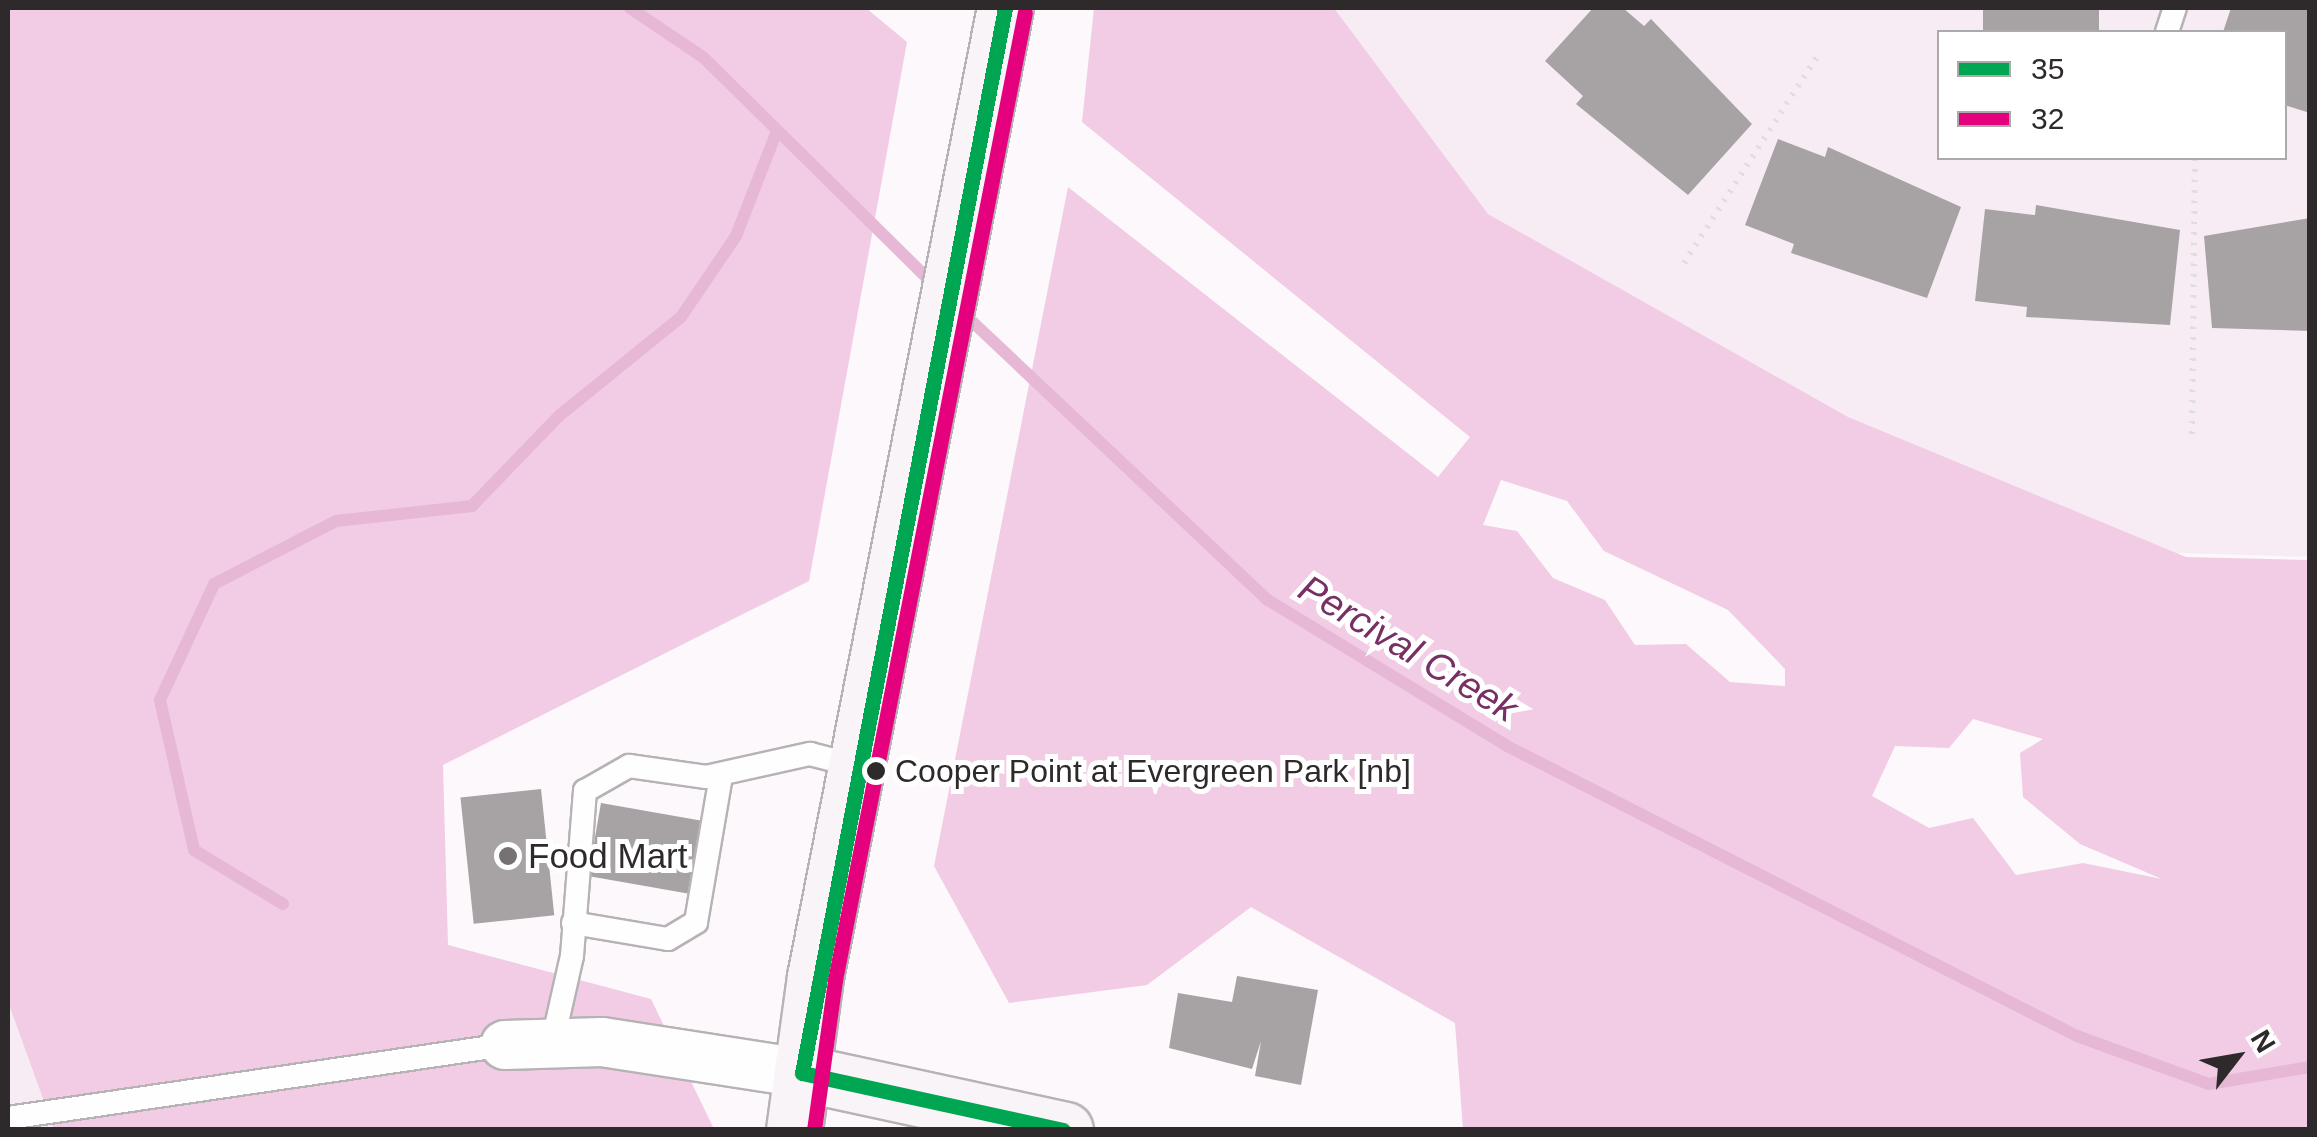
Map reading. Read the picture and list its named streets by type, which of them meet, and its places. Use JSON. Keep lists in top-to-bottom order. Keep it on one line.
{"water":["Percival Creek"],"places":["Cooper Point at Evergreen Park [nb]","Food Mart"],"lines":["transit line 35","transit line 32"],"legend":["35","32"],"north":"top right"}
